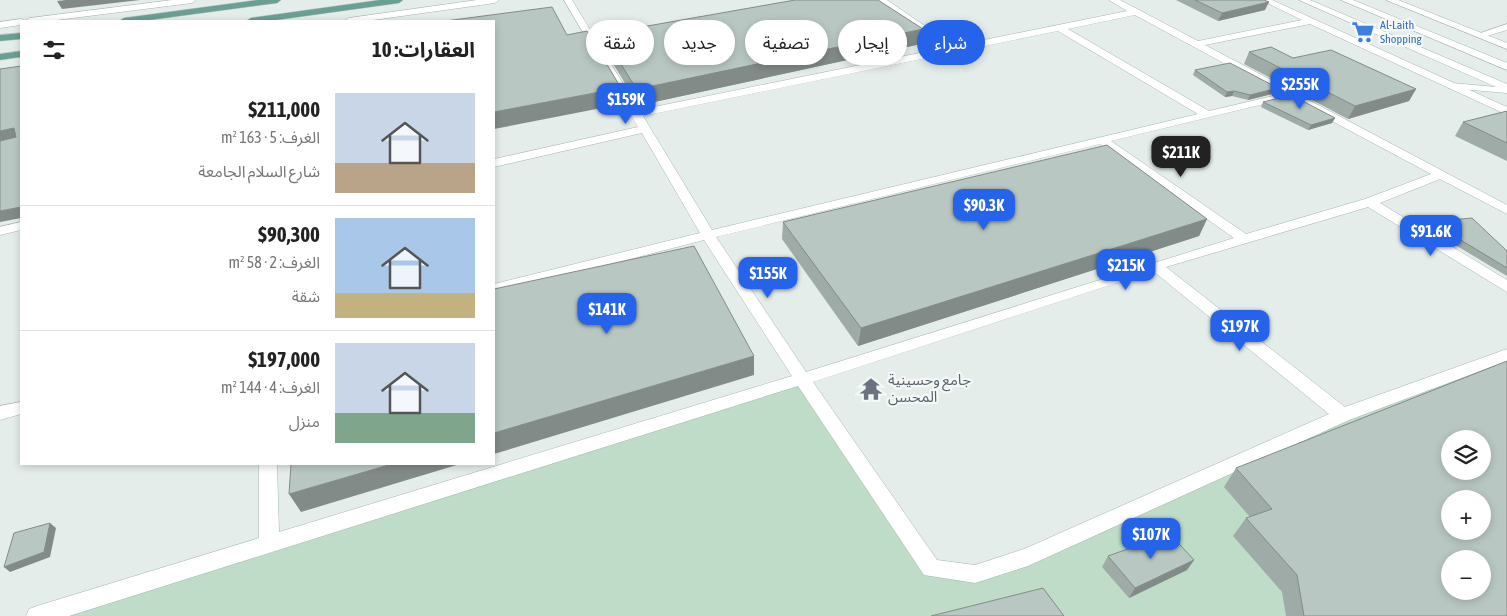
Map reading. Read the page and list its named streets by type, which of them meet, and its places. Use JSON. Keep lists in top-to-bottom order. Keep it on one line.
{"places":{"supermarket":["Al-Laith Shopping"],"temple":["جامع وحسينية المحسن"]},"page":{"chip":["شراء","إيجار","تصفية","جديد","شقة"],"heading":"العقارات: 10","price":["$255K","$159K","$211K","$90.3K","$91.6K","$215K","$155K","$141K","$197K","$107K"],"list":[{"name":"$211,000","note":"الغرف: 5 · 163 m² · شارع السلام الجامعة"},{"name":"$90,300","note":"الغرف: 2 · 58 m² · شقة"},{"name":"$197,000","note":"الغرف: 4 · 144 m² · منزل"}],"map_buttons":["+","−"]}}
